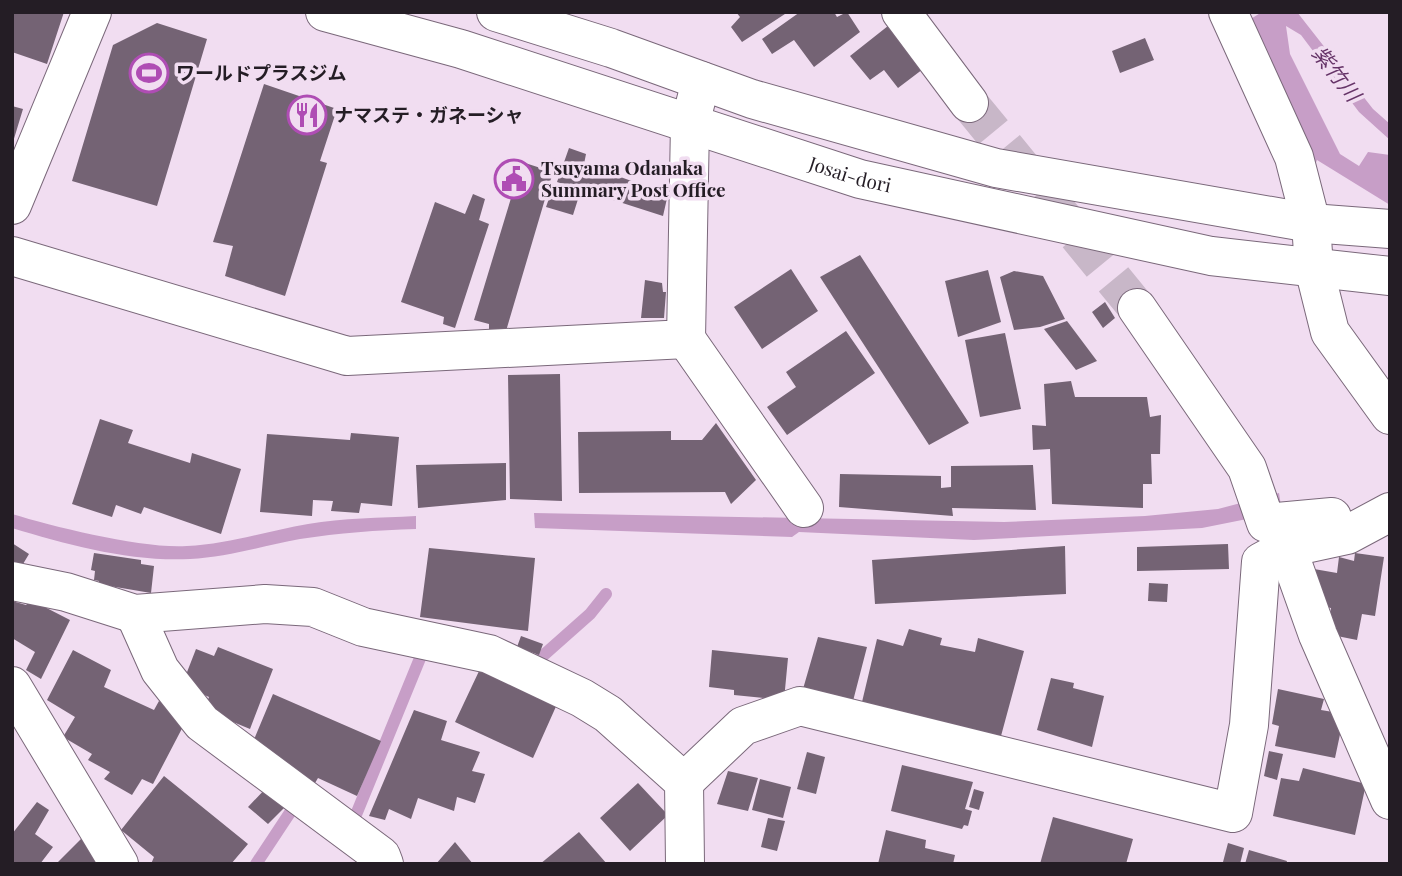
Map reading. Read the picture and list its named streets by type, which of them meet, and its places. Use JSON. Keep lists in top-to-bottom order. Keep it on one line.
{"streets":{"street":["Josai-dori"]},"water":["紫竹川"],"places":{"sports":["ワールドプラスジム"],"restaurant":["ナマステ・ガネーシャ"],"public building":["Tsuyama Odanaka Summary Post Office"]}}
